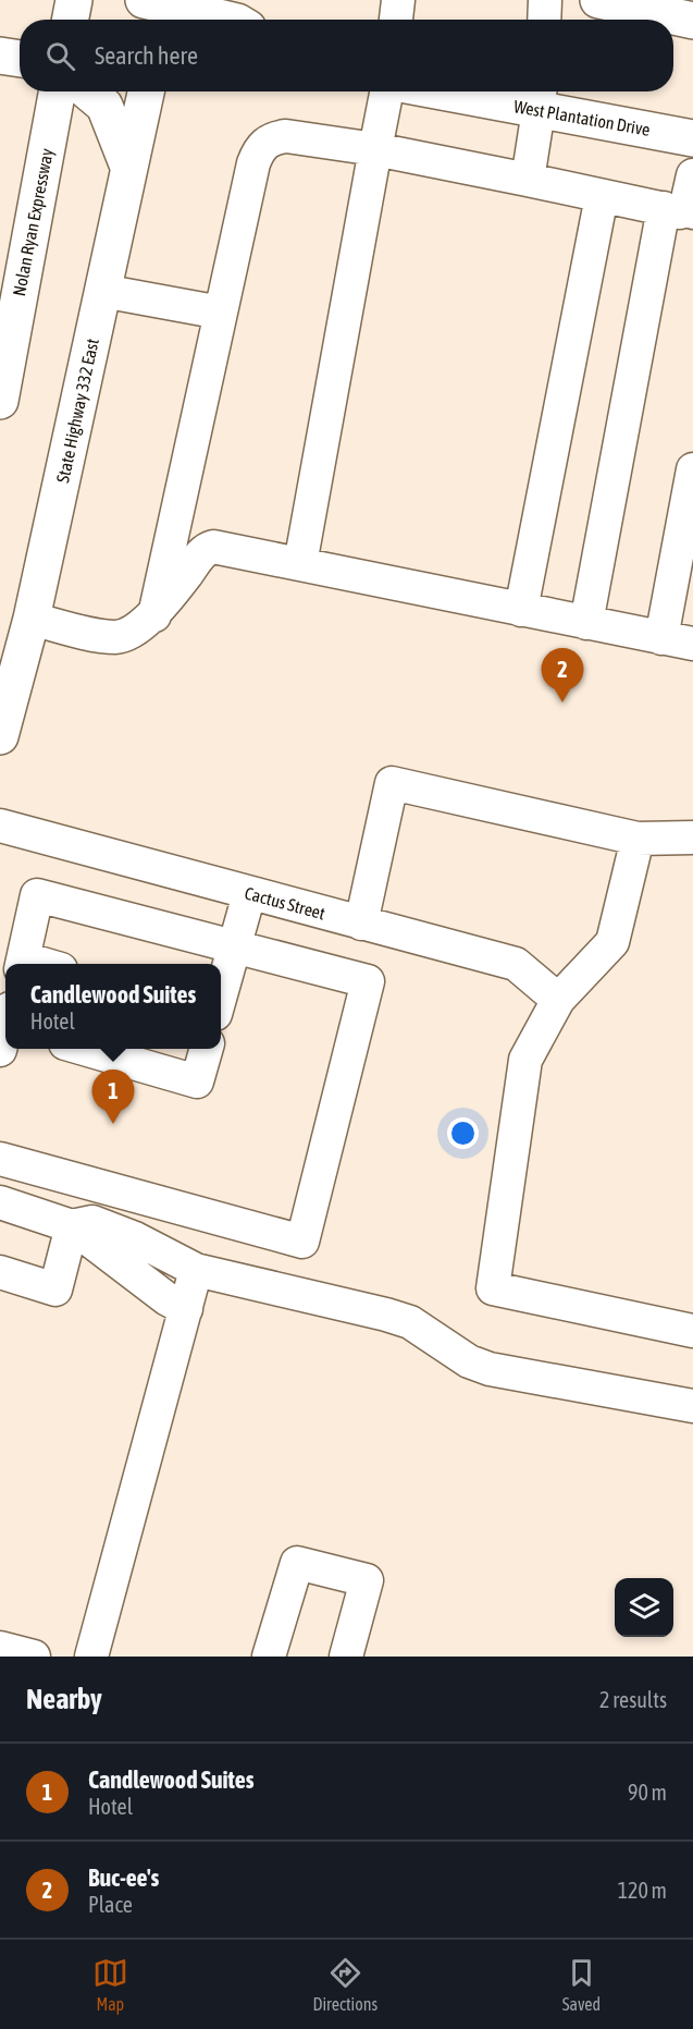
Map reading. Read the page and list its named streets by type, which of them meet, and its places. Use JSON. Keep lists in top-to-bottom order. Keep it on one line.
{"streets":{"main road":["West Plantation Drive","Nolan Ryan Expressway","State Highway 332 East"],"street":["Cactus Street"]},"page":{"search":"Search here","pins":["2","1"],"popup":["Candlewood Suites","Hotel"],"heading":["Nearby","2 results"],"list":[{"mark":"1","name":"Candlewood Suites","note":"Hotel","value":"90 m"},{"mark":"2","name":"Buc-ee's","note":"Place","value":"120 m"}],"nav":["Map","Directions","Saved"]}}
